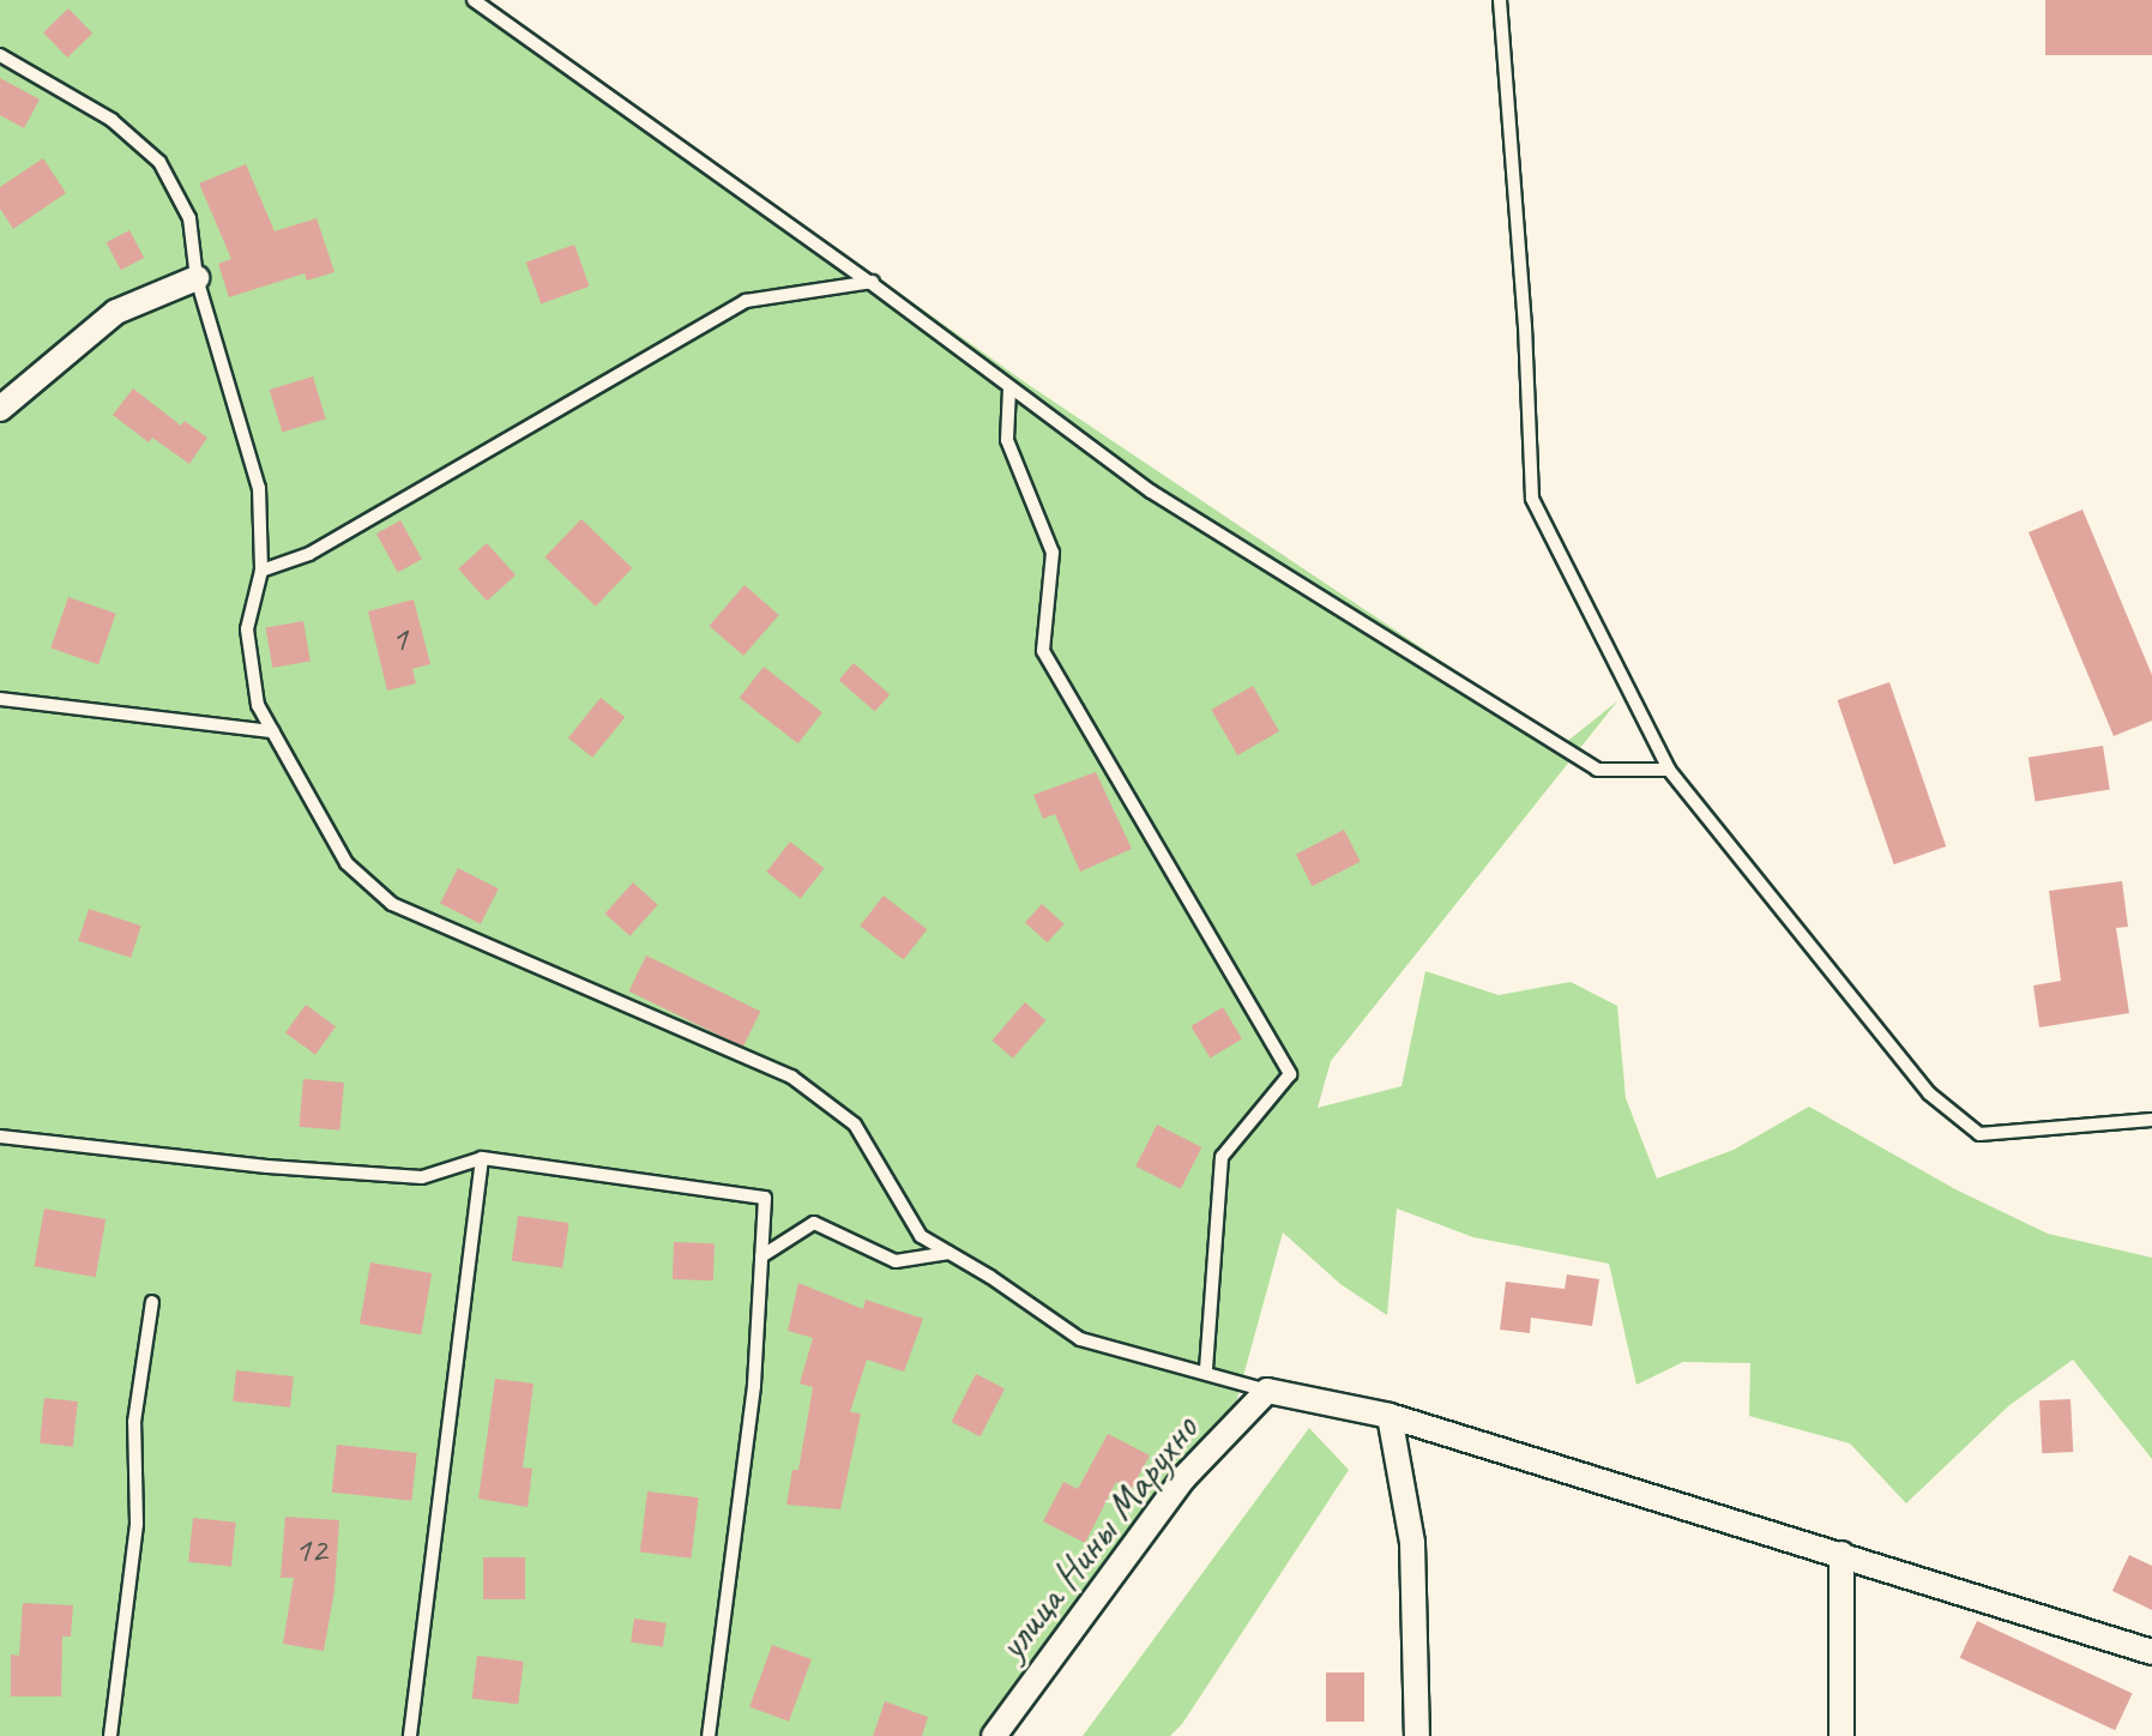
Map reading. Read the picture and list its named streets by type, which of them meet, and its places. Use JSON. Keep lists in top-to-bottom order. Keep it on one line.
{"streets":{"street":["улица Нины Марухно"]},"house_numbers":["1","12"]}
